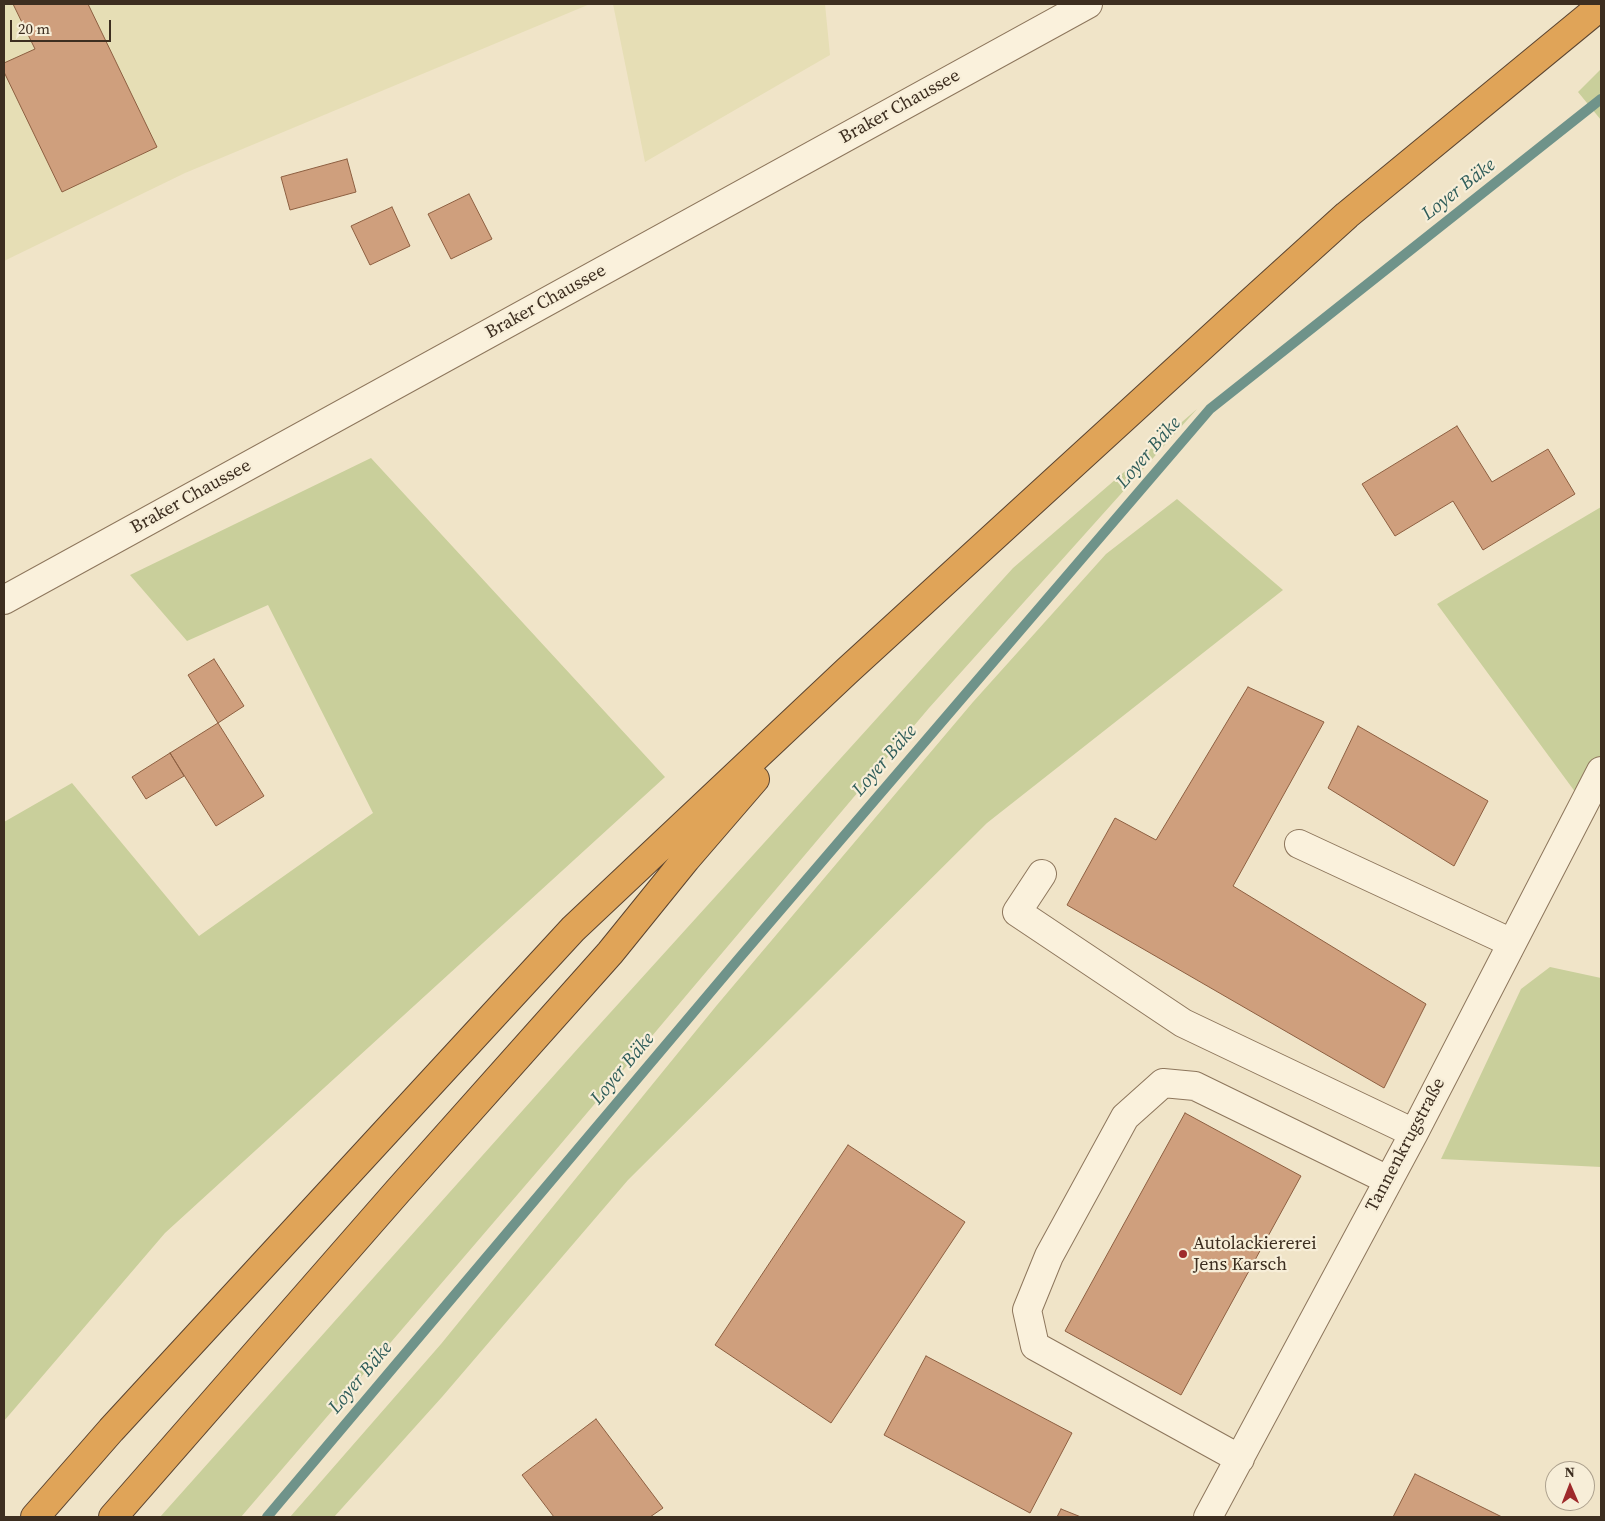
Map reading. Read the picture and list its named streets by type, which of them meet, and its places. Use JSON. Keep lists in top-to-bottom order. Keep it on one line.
{"streets":{"street":["Braker Chaussee","Tannenkrugstraße"]},"water":["Loyer Bäke"],"places":["Autolackiererei Jens Karsch"],"scale_bar":"20 m","north":"top"}
